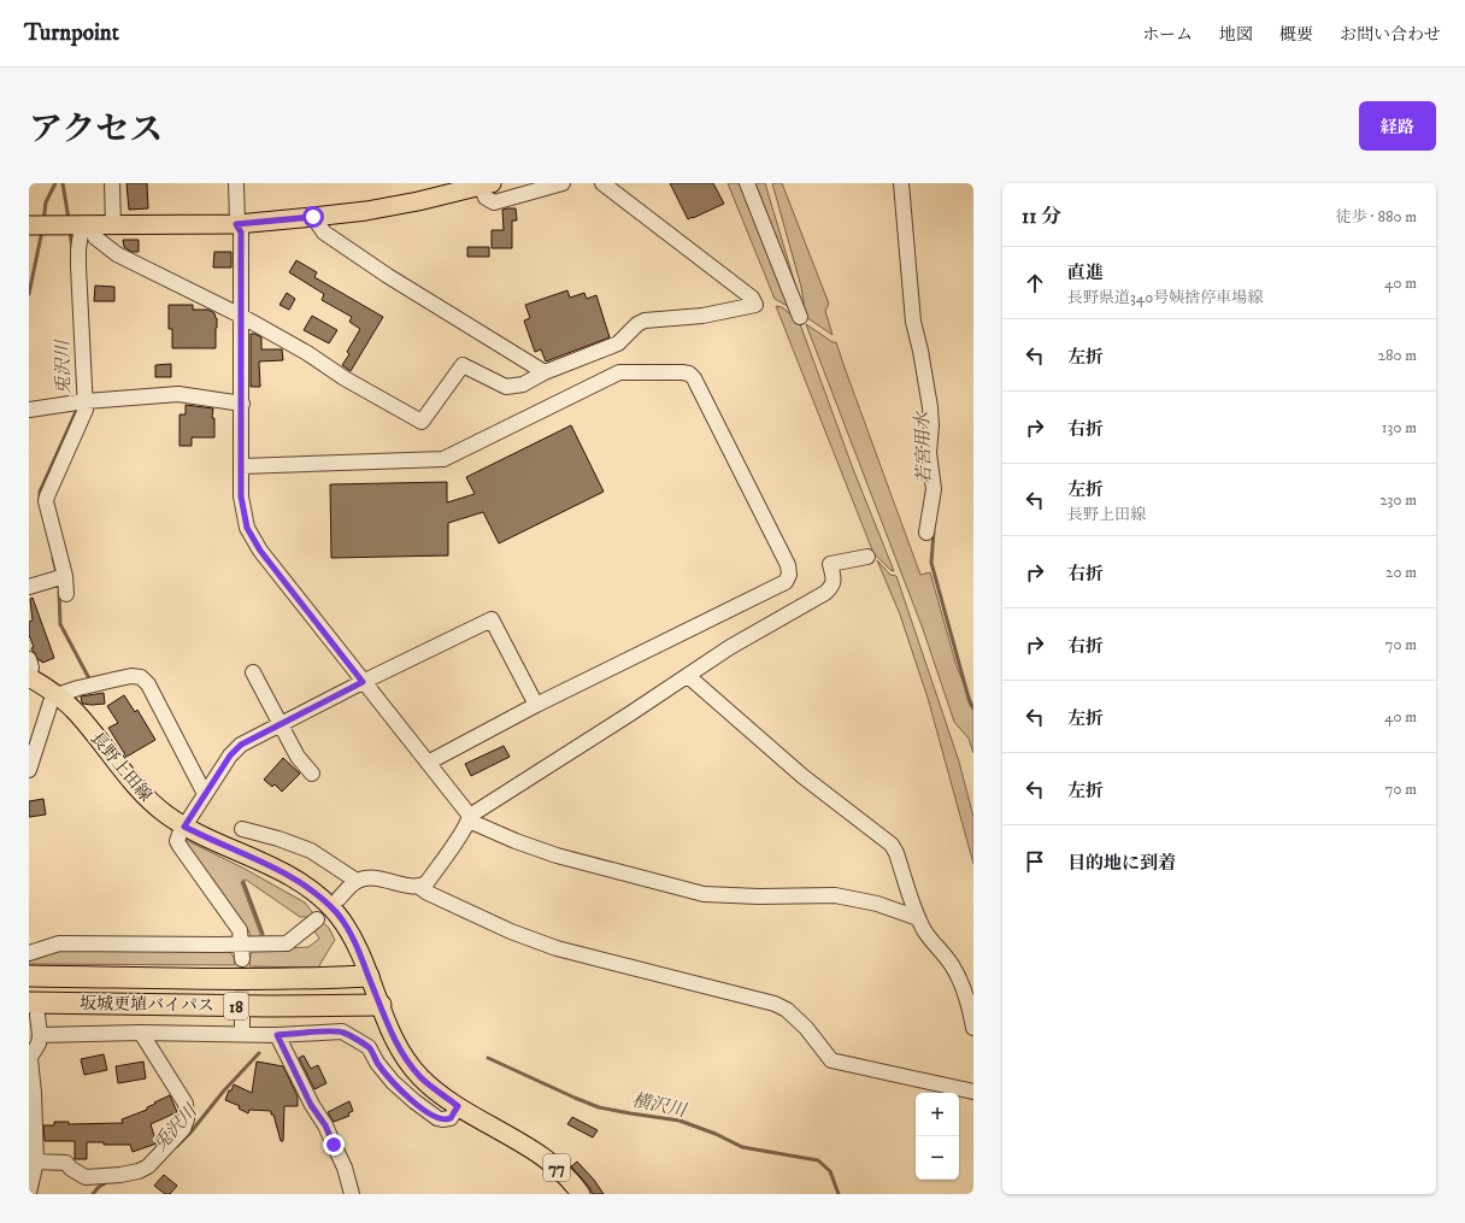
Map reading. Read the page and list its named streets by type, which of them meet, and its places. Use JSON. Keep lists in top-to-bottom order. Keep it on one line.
{"streets":{"highway":["坂城更埴バイパス","18"],"main road":["長野上田線","77"]},"crossings":[["長野上田線","坂城更埴バイパス"]],"water":["兎沢川","若宮用水","横沢川"],"page":{"header":"Turnpoint","nav":["ホーム","地図","概要","お問い合わせ"],"title":"アクセス","buttons":"経路","heading":["11 分","徒歩 · 880 m"],"list":[["直進","長野県道340号姨捨停車場線","40 m"],["左折","280 m"],["右折","130 m"],["左折","長野上田線","230 m"],["右折","20 m"],["右折","70 m"],["左折","40 m"],["左折","70 m"],"目的地に到着"],"map_buttons":["+","−"]}}
